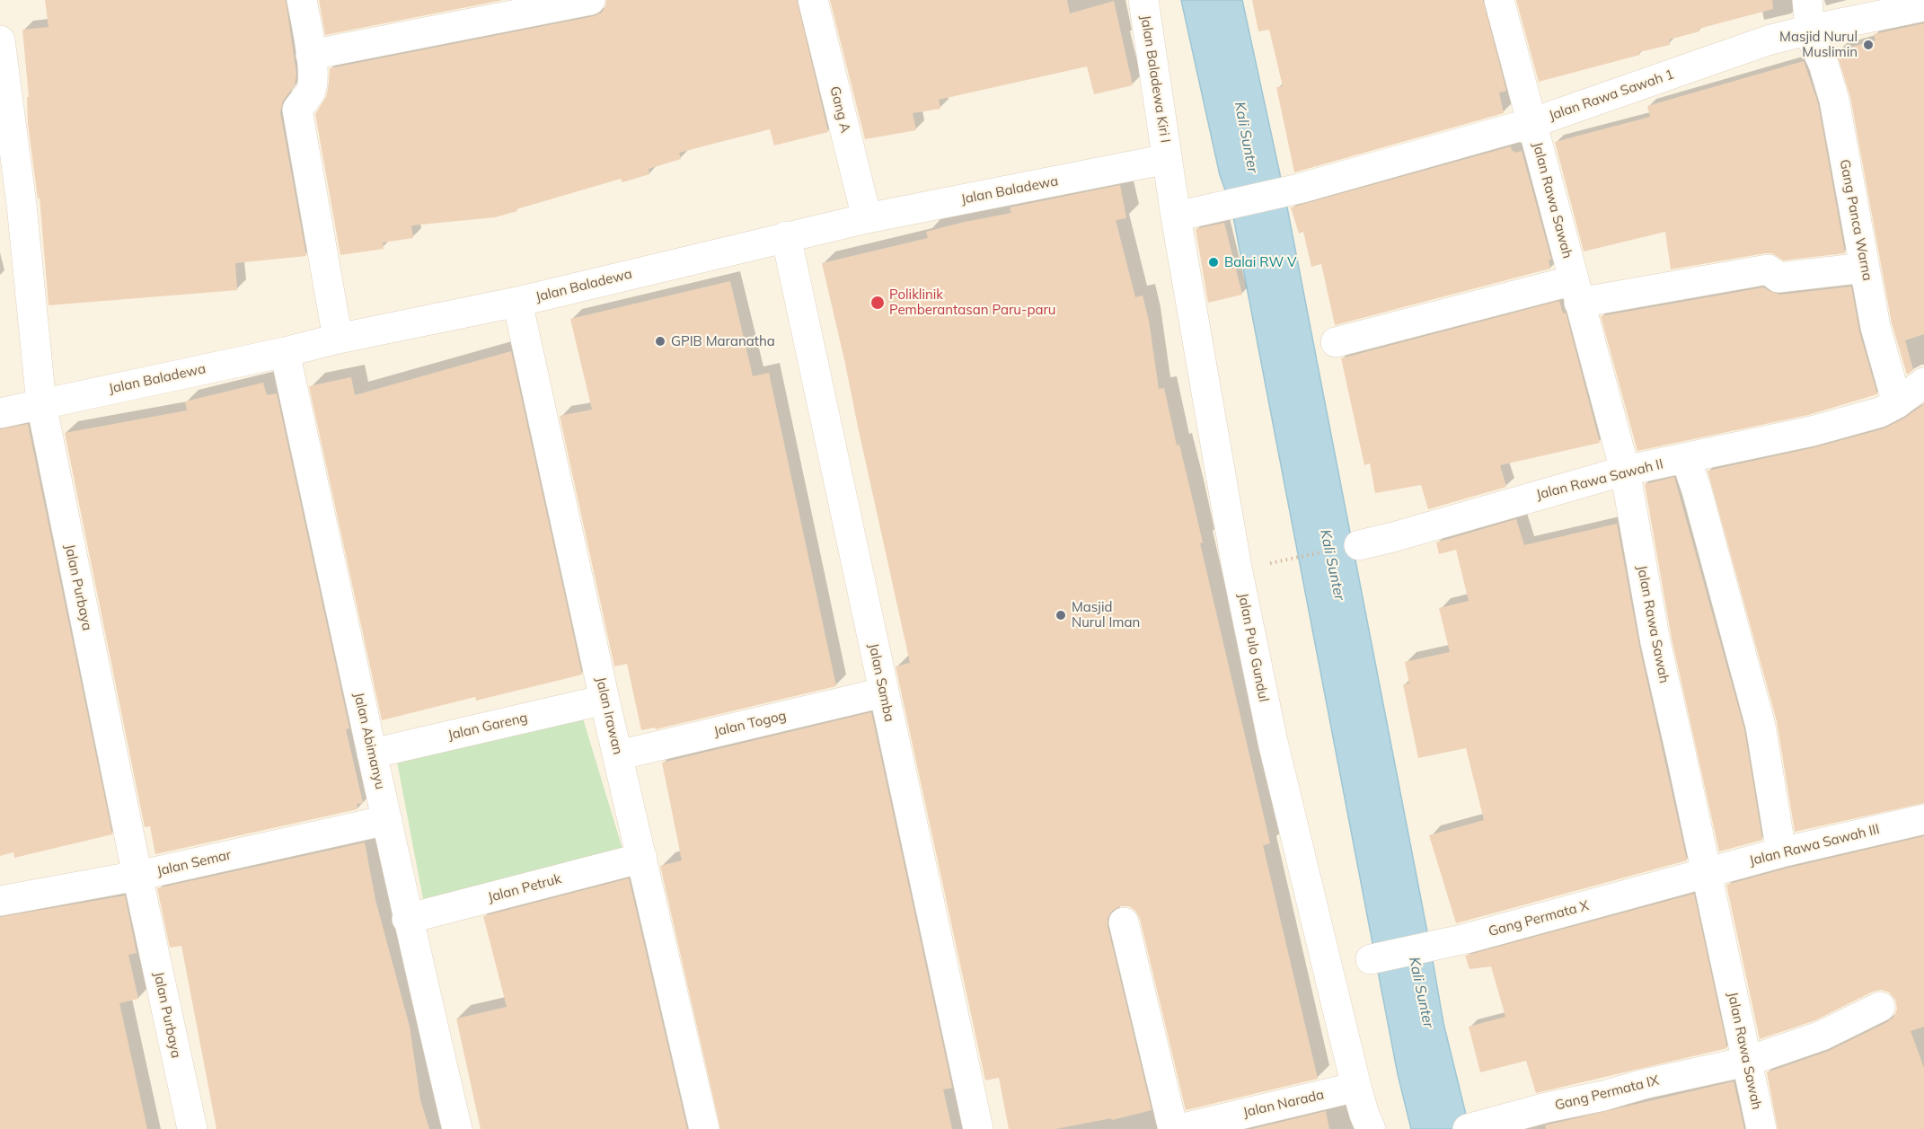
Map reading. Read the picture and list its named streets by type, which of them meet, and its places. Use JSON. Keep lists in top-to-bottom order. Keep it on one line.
{"streets":{"street":["Jalan Baladewa Kiri I","Jalan Rawa Sawah 1","Gang A","Jalan Baladewa","Jalan Rawa Sawah","Gang Panca Warna","Jalan Rawa Sawah II","Jalan Purbaya","Jalan Pulo Gundul","Jalan Samba","Jalan Irawan","Jalan Togog","Jalan Gareng","Jalan Abimanyu","Jalan Rawa Sawah III","Jalan Semar","Jalan Petruk","Gang Permata X","Gang Permata IX","Jalan Narada"]},"crossings":[["Jalan Baladewa Kiri I","Jalan Baladewa"],["Jalan Baladewa Kiri I","Jalan Pulo Gundul"],["Jalan Rawa Sawah 1","Jalan Rawa Sawah"],["Jalan Rawa Sawah 1","Gang Panca Warna"],["Jalan Rawa Sawah 1","Jalan Pulo Gundul"],["Gang A","Jalan Baladewa"],["Jalan Baladewa","Jalan Purbaya"],["Jalan Baladewa","Jalan Pulo Gundul"],["Jalan Baladewa","Jalan Samba"],["Jalan Baladewa","Jalan Irawan"],["Jalan Baladewa","Jalan Abimanyu"],["Jalan Rawa Sawah","Jalan Rawa Sawah II"],["Jalan Rawa Sawah","Jalan Rawa Sawah III"],["Jalan Rawa Sawah","Gang Permata X"],["Jalan Rawa Sawah","Gang Permata IX"],["Gang Panca Warna","Jalan Rawa Sawah II"],["Jalan Purbaya","Jalan Semar"],["Jalan Pulo Gundul","Jalan Narada"],["Jalan Samba","Jalan Togog"],["Jalan Irawan","Jalan Togog"],["Jalan Irawan","Jalan Gareng"],["Jalan Irawan","Jalan Petruk"],["Jalan Gareng","Jalan Abimanyu"],["Jalan Abimanyu","Jalan Semar"],["Jalan Abimanyu","Jalan Petruk"],["Jalan Rawa Sawah III","Gang Permata X"]],"water":["Kali Sunter"],"places":["Masjid Nurul Muslimin","Balai RW V","Poliklinik Pemberantasan Paru-paru","GPIB Maranatha","Masjid Nurul Iman"]}
